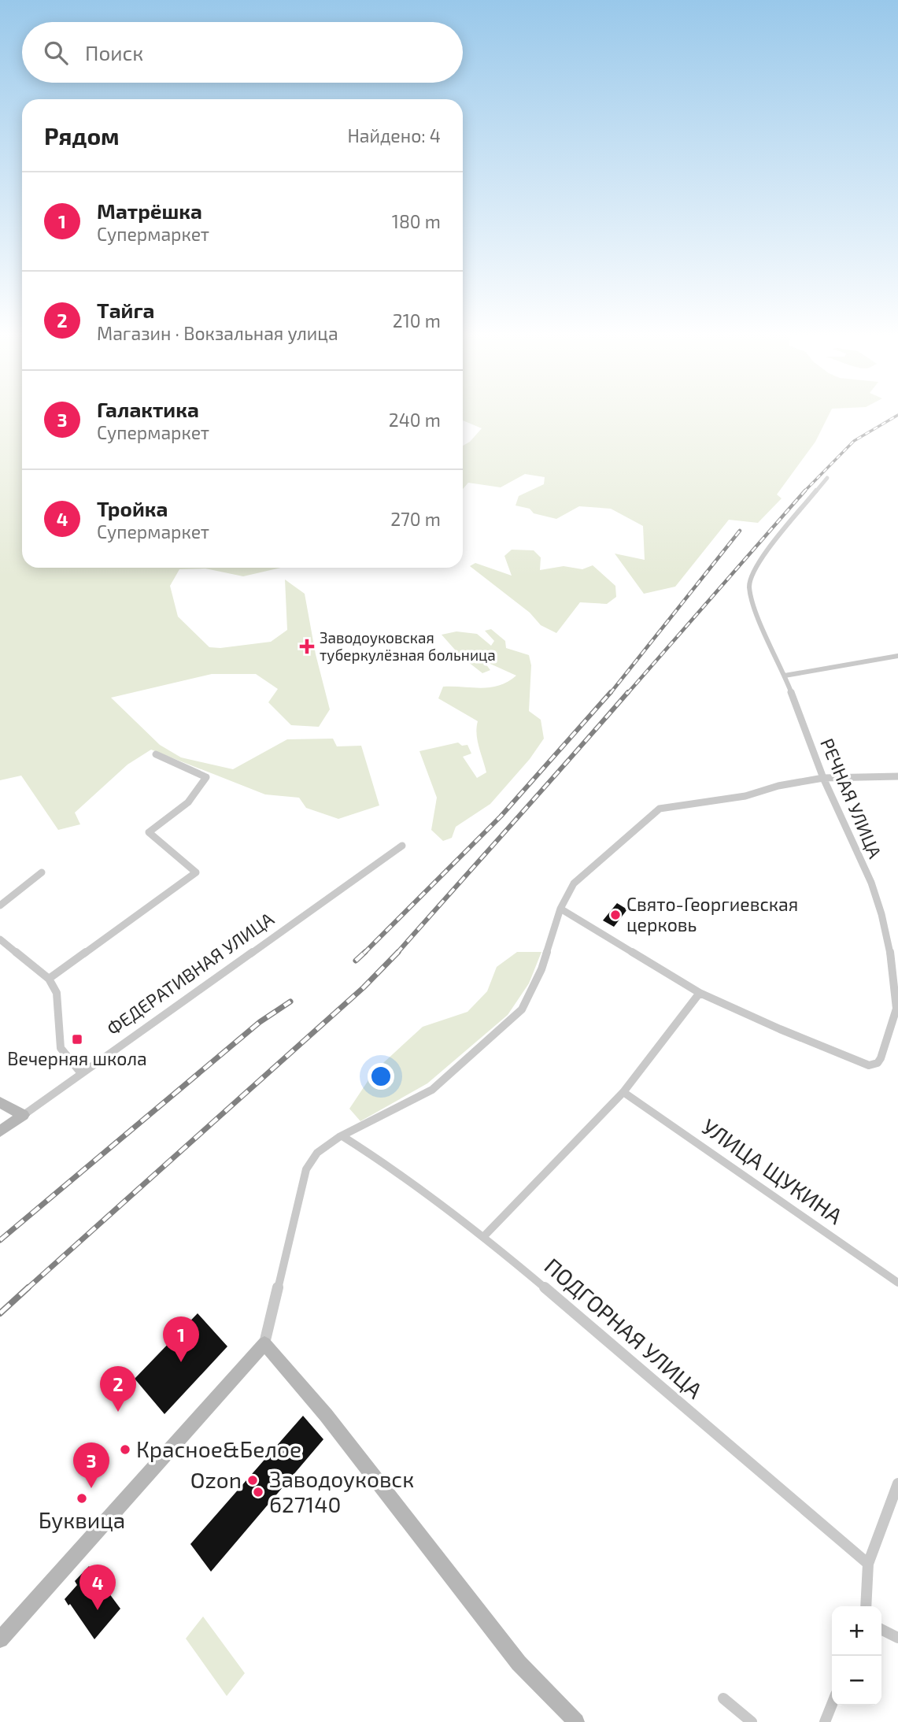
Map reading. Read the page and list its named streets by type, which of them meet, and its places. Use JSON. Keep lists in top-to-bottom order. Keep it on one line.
{"streets":{"street":["РЕЧНАЯ УЛИЦА","ФЕДЕРАТИВНАЯ УЛИЦА","УЛИЦА ЩУКИНА","ПОДГОРНАЯ УЛИЦА"]},"places":{"health":["Заводоуковская туберкулёзная больница"],"other":["Свято-Георгиевская церковь","Красное&Белое","Ozon","Заводоуковск 627140","Буквица"],"transit":["Вечерняя школа"]},"page":{"search":"Поиск","heading":["Рядом","Найдено: 4"],"list":[{"mark":"1","name":"Матрёшка","note":"Супермаркет","value":"180 m"},{"mark":"2","name":"Тайга","note":"Магазин · Вокзальная улица","value":"210 m"},{"mark":"3","name":"Галактика","note":"Супермаркет","value":"240 m"},{"mark":"4","name":"Тройка","note":"Супермаркет","value":"270 m"}],"pins":["1","2","3","4"],"map_buttons":["+","−"]}}
